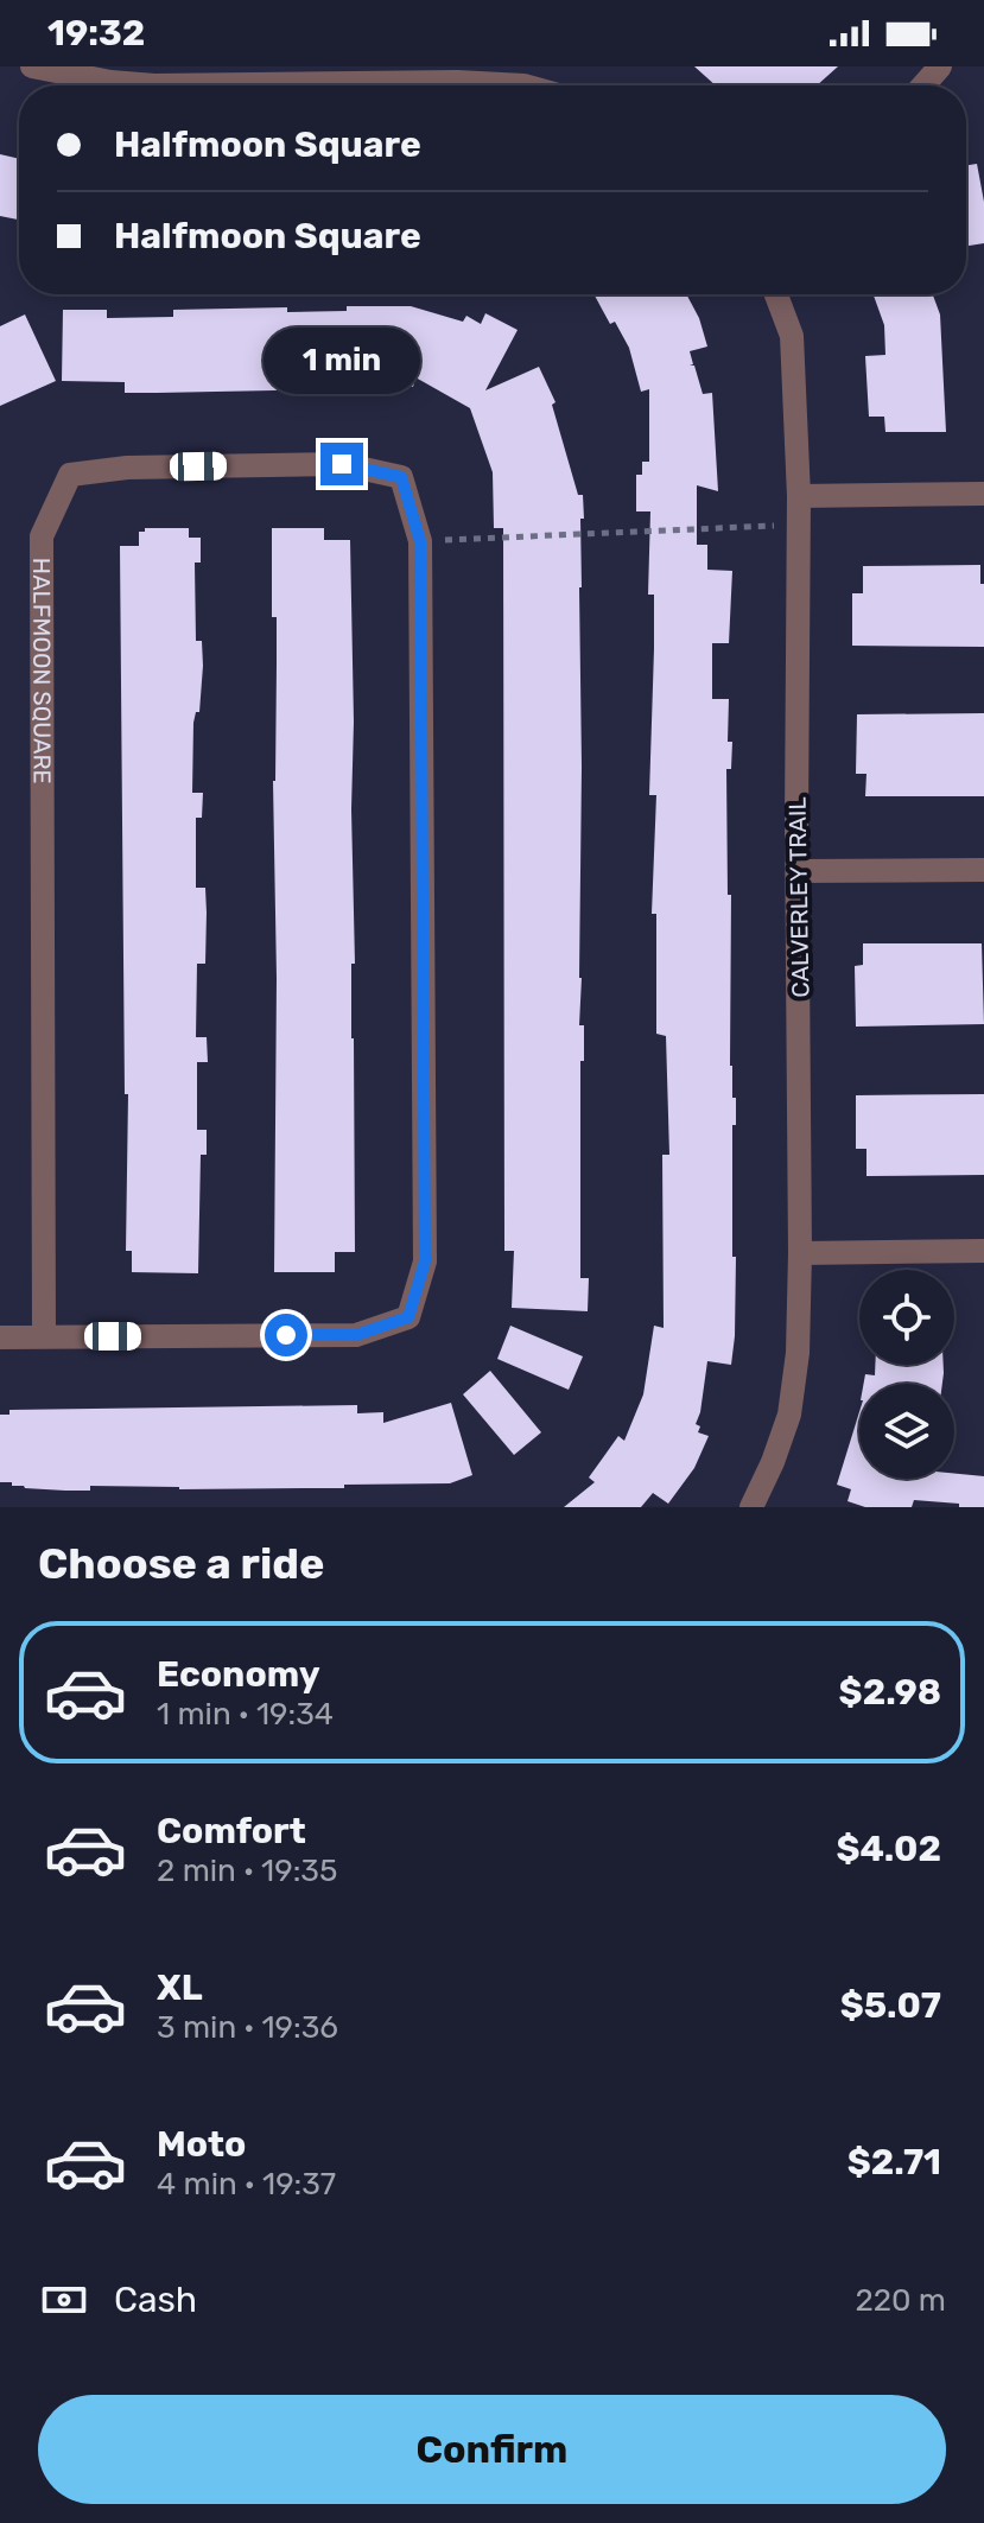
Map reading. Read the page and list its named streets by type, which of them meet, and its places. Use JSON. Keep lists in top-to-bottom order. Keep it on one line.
{"streets":{"street":["HALFMOON SQUARE","CALVERLEY TRAIL"]},"page":{"status":"19:32","banner":["Halfmoon Square","Halfmoon Square"],"bubble":"1 min","heading":"Choose a ride","list":[{"name":"Economy","note":"1 min · 19:34","value":"$2.98"},{"name":"Comfort","note":"2 min · 19:35","value":"$4.02"},{"name":"XL","note":"3 min · 19:36","value":"$5.07"},{"name":"Moto","note":"4 min · 19:37","value":"$2.71"}],"pay":["Cash","220 m"],"buttons":"Confirm"}}
